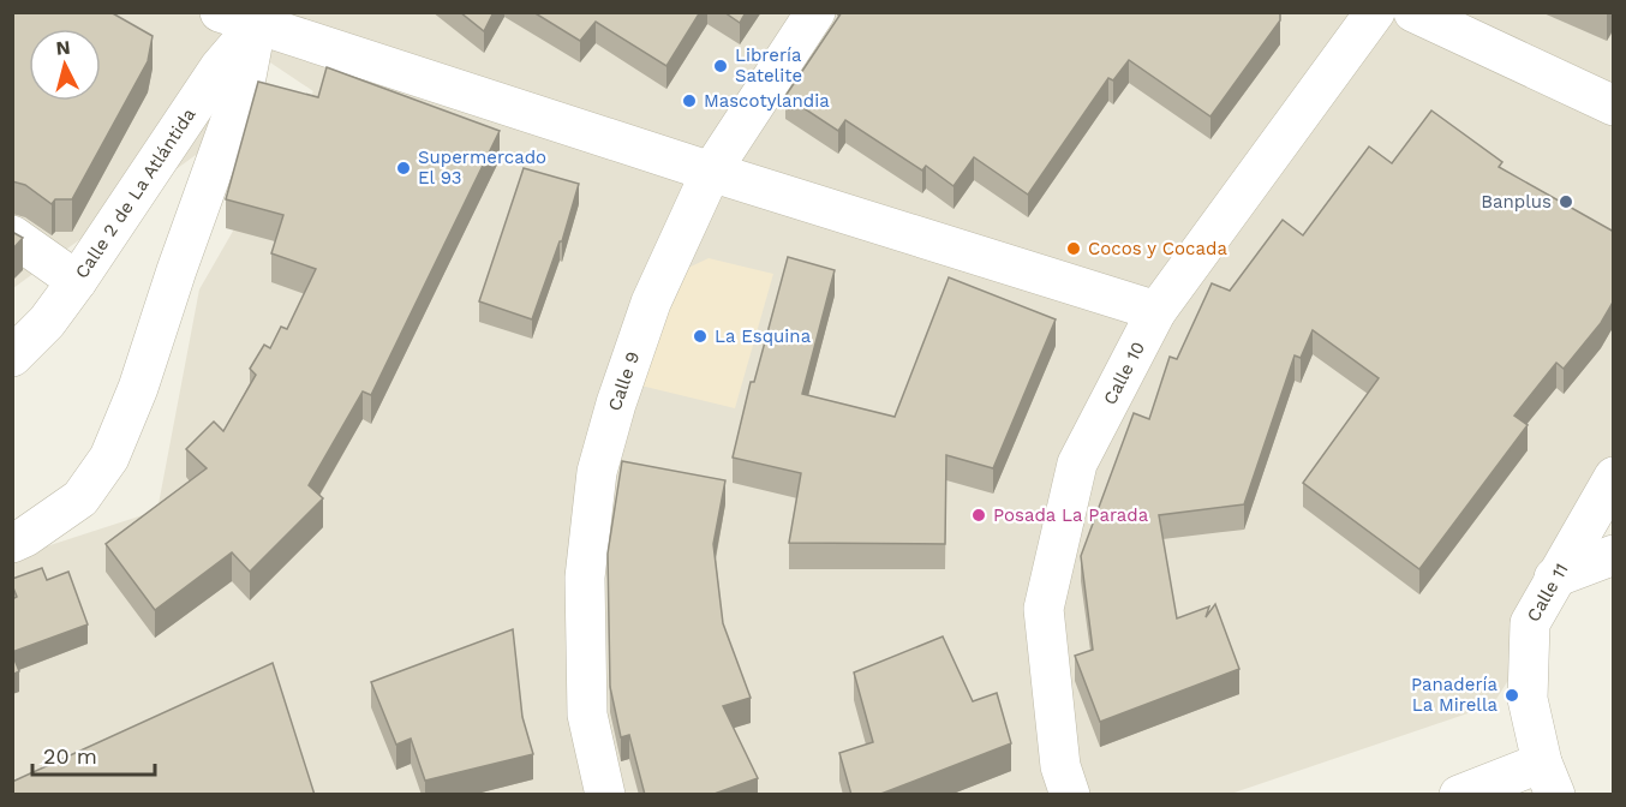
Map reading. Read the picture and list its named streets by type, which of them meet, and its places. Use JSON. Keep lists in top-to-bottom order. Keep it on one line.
{"streets":{"street":["Calle 2 de La Atlántida","Calle 10","Calle 9","Calle 11"]},"places":["Librería Satelite","Mascotylandia","Supermercado El 93","Banplus","Cocos y Cocada","La Esquina","Posada La Parada","Panadería La Mirella"],"scale_bar":"20 m","north":"top"}
